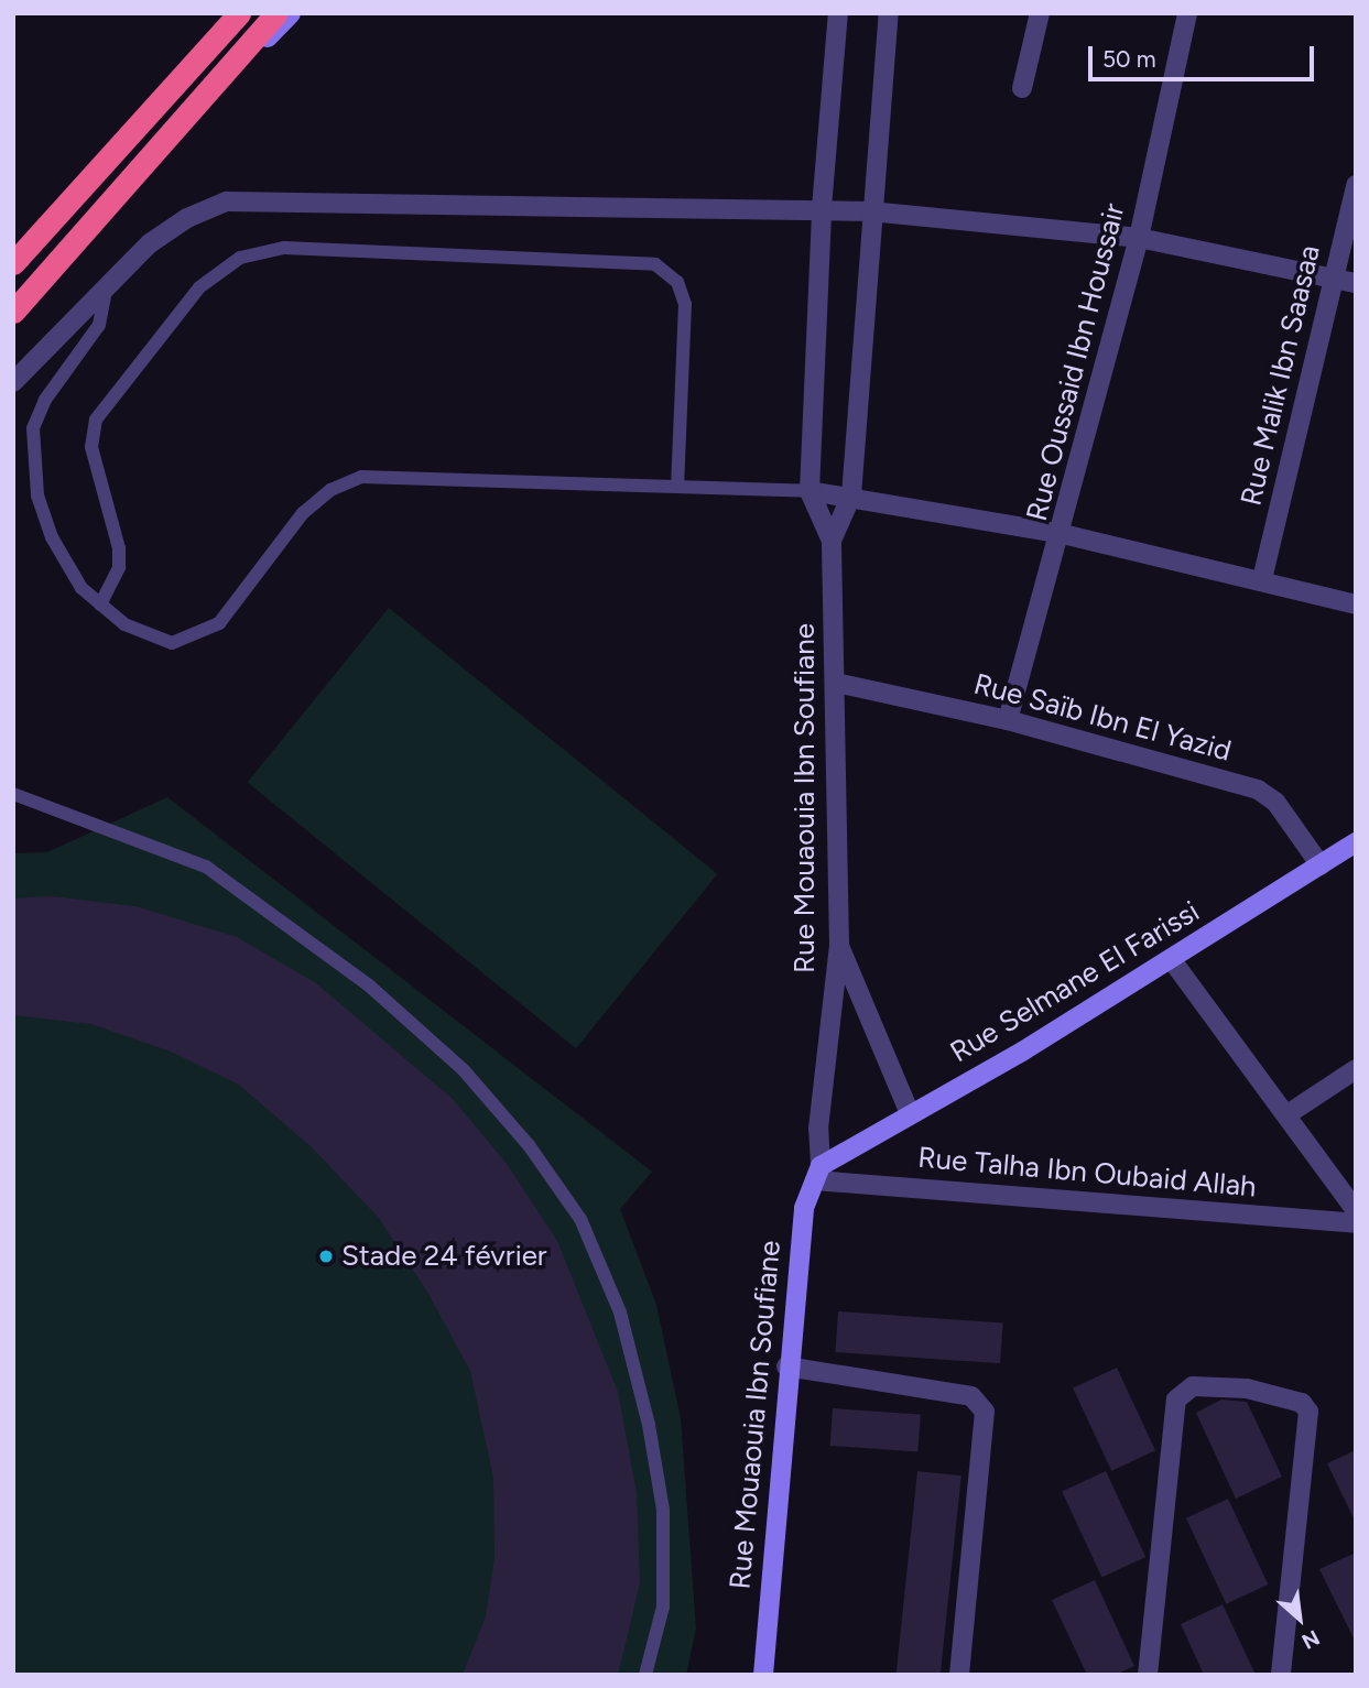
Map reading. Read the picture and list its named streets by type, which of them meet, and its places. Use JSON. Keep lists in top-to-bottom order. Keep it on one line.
{"streets":{"street":["Rue Oussaid Ibn Houssair","Rue Malik Ibn Saasaa","Rue Saïb Ibn El Yazid","Rue Mouaouia Ibn Soufiane","Rue Selmane El Farissi","Rue Talha Ibn Oubaid Allah"]},"crossings":[["Rue Oussaid Ibn Houssair","Rue Saïb Ibn El Yazid"],["Rue Saïb Ibn El Yazid","Rue Mouaouia Ibn Soufiane"],["Rue Saïb Ibn El Yazid","Rue Selmane El Farissi"],["Rue Mouaouia Ibn Soufiane","Rue Selmane El Farissi"],["Rue Mouaouia Ibn Soufiane","Rue Talha Ibn Oubaid Allah"],["Rue Selmane El Farissi","Rue Talha Ibn Oubaid Allah"]],"places":["Stade 24 février"],"scale_bar":"50 m","north":"bottom right"}
